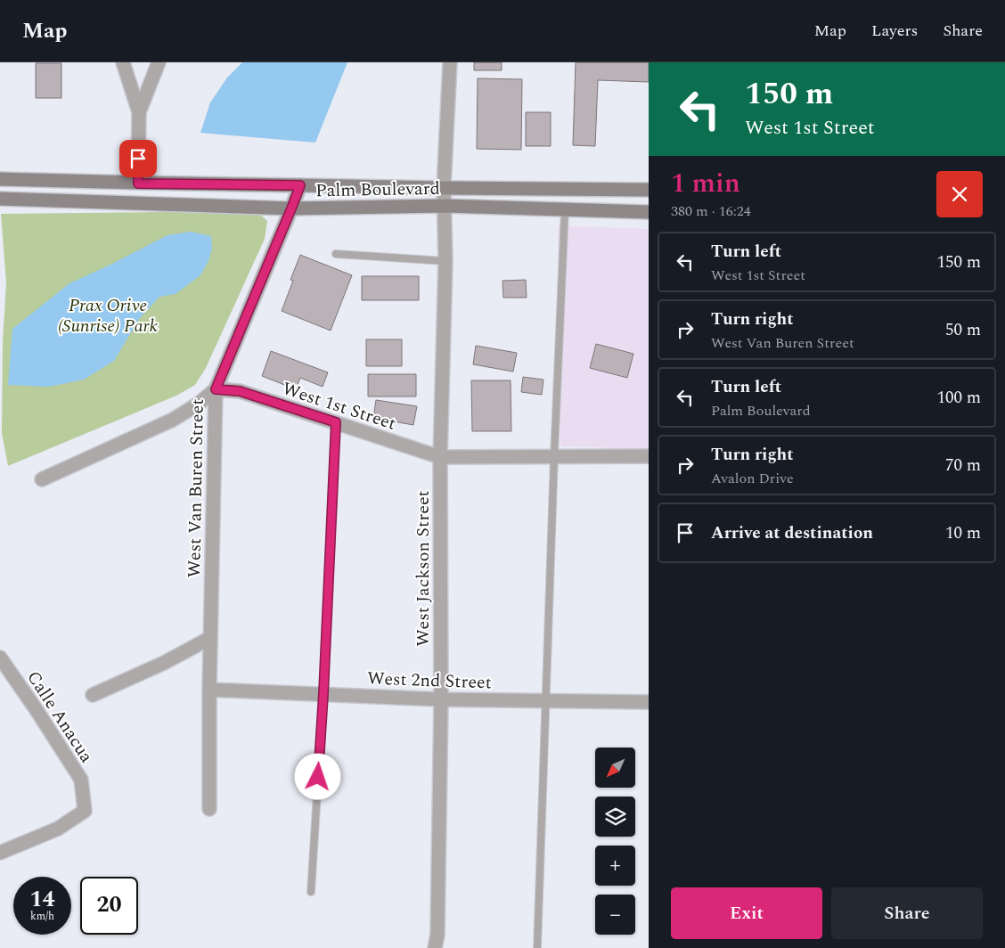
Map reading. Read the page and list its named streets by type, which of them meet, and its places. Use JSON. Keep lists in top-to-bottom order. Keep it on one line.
{"streets":{"main road":["Palm Boulevard"],"street":["West 1st Street","West Van Buren Street","West Jackson Street","West 2nd Street","Calle Anacua"]},"crossings":[["Palm Boulevard","West Van Buren Street"],["Palm Boulevard","West Jackson Street"],["West 1st Street","West Van Buren Street"],["West 1st Street","West Jackson Street"],["West Van Buren Street","West 2nd Street"],["West Jackson Street","West 2nd Street"]],"parks":["Prax Orive (Sunrise) Park"],"north":"bottom left","page":{"header":"Map","nav":["Map","Layers","Share"],"turn":["150 m","West 1st Street"],"heading":["1 min","380 m · 16:24"],"list":[{"name":"Turn left","note":"West 1st Street","value":"150 m"},{"name":"Turn right","note":"West Van Buren Street","value":"50 m"},{"name":"Turn left","note":"Palm Boulevard","value":"100 m"},{"name":"Turn right","note":"Avalon Drive","value":"70 m"},{"name":"Arrive at destination","value":"10 m"}],"map_buttons":["+","−"],"speed":"14 km/h","limit":"20","buttons":["Exit","Share"]}}
